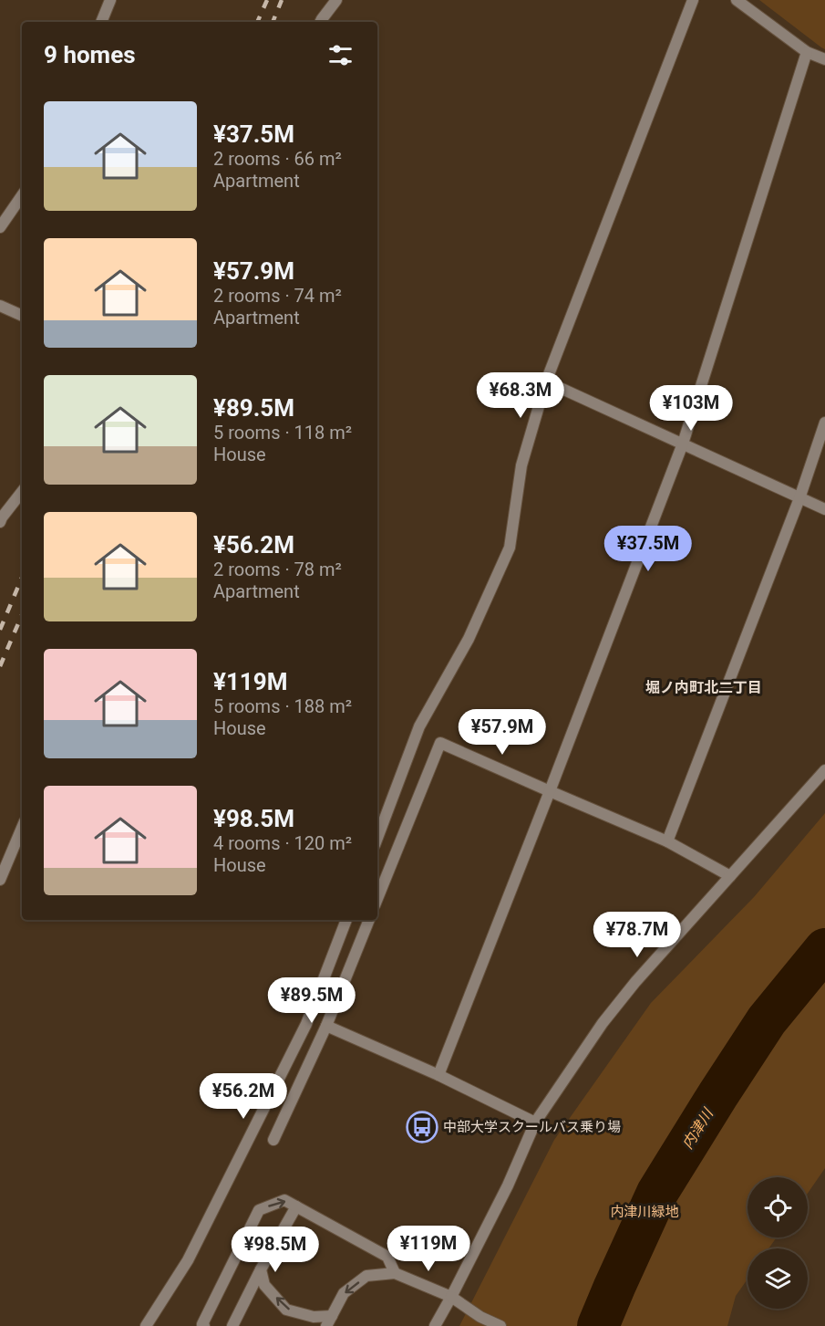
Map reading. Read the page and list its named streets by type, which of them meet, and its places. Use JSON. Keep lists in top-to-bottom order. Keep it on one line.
{"districts":["堀ノ内町北二丁目"],"water":["内津川"],"parks":["内津川緑地"],"places":{"bus stop":["中部大学スクールバス乗り場"]},"page":{"heading":"9 homes","list":[{"name":"¥37.5M","note":"2 rooms · 66 m² · Apartment"},{"name":"¥57.9M","note":"2 rooms · 74 m² · Apartment"},{"name":"¥89.5M","note":"5 rooms · 118 m² · House"},{"name":"¥56.2M","note":"2 rooms · 78 m² · Apartment"},{"name":"¥119M","note":"5 rooms · 188 m² · House"},{"name":"¥98.5M","note":"4 rooms · 120 m² · House"}],"price":["¥68.3M","¥103M","¥37.5M","¥57.9M","¥78.7M","¥89.5M","¥56.2M","¥119M","¥98.5M"]}}
